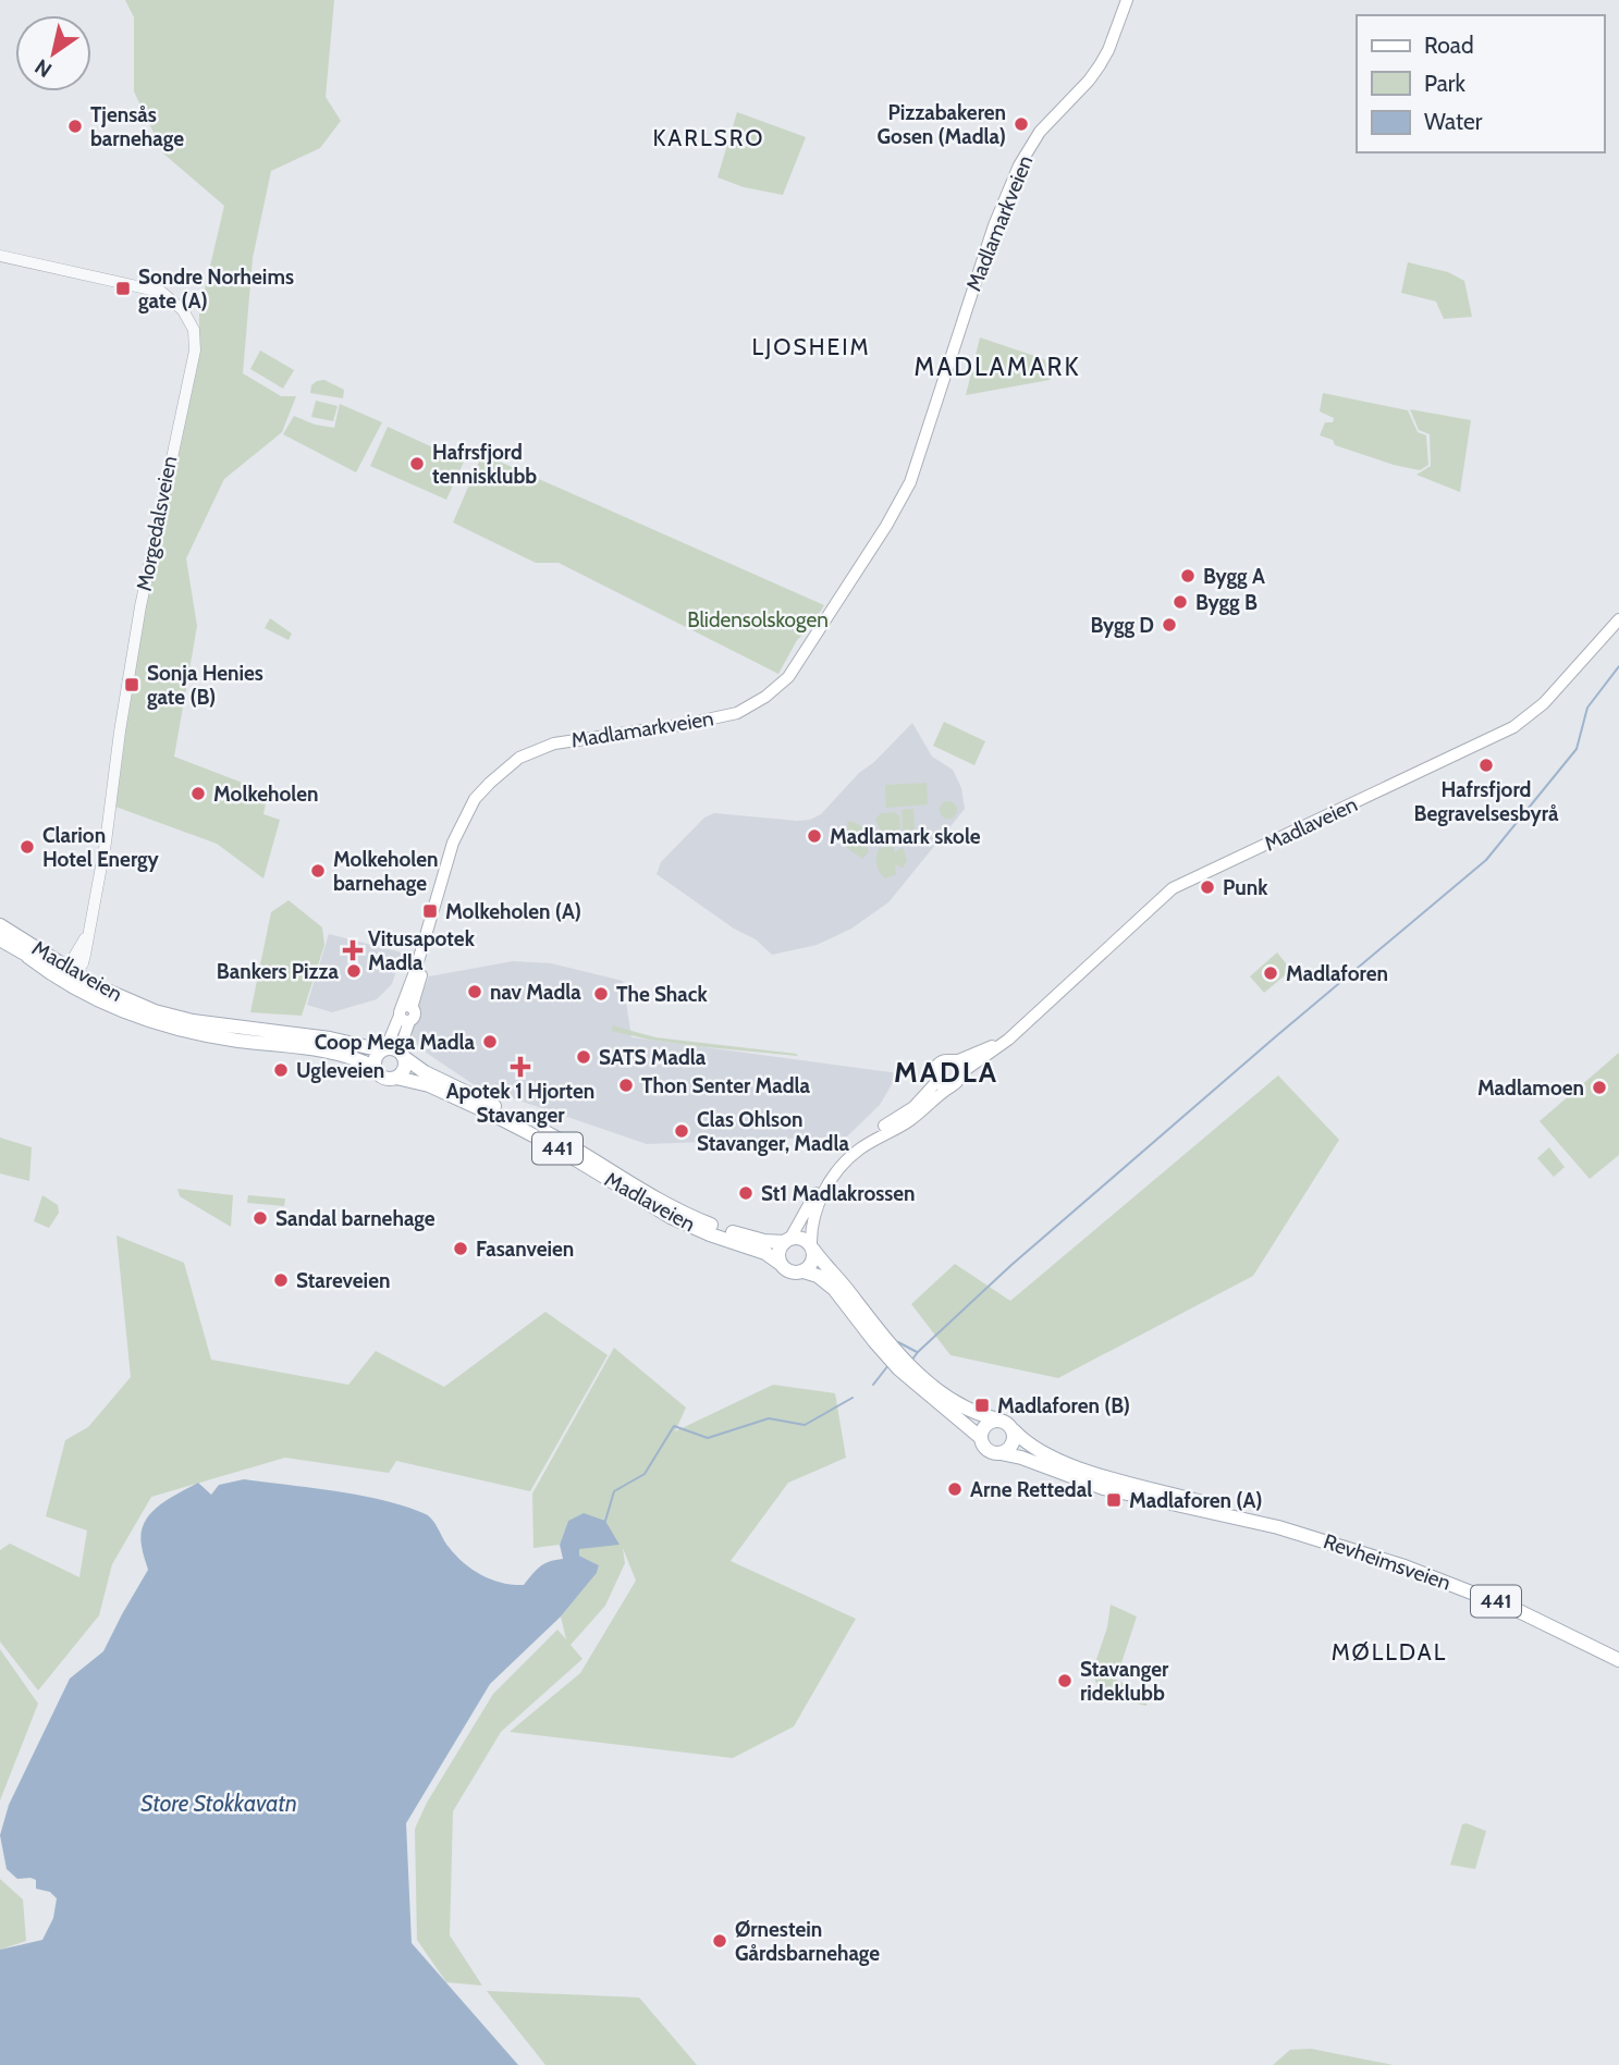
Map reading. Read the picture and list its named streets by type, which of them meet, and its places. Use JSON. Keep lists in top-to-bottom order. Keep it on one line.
{"streets":{"main road":["Madlamarkveien","Madlaveien","441","Revheimsveien"],"street":["Morgedalsveien"]},"crossings":[["Madlamarkveien","Madlaveien"],["Madlamarkveien","441"],["Morgedalsveien","Madlaveien"],["Madlaveien","441"],["441","Revheimsveien"]],"districts":["KARLSRO","LJOSHEIM","MADLAMARK","MADLA","MØLLDAL"],"water":["Store Stokkavatn"],"parks":["Blidensolskogen"],"places":{"other":["Pizzabakeren Gosen (Madla)","Tjensås barnehage","Hafrsfjord tennisklubb","Bygg A","Bygg B","Bygg D","Hafrsfjord Begravelsesbyrå","Molkeholen","Madlamark skole","Clarion Hotel Energy","Molkeholen barnehage","Punk","Bankers Pizza","Madlaforen","nav Madla","The Shack","Coop Mega Madla","SATS Madla","Ugleveien","Thon Senter Madla","Madlamoen","Clas Ohlson Stavanger, Madla","St1 Madlakrossen","Sandal barnehage","Fasanveien","Stareveien","Arne Rettedal","Stavanger rideklubb","Ørnestein Gårdsbarnehage"],"transit":["Sondre Norheims gate (A)","Sonja Henies gate (B)","Molkeholen (A)","Madlaforen (B)","Madlaforen (A)"],"health":["Vitusapotek Madla","Apotek 1 Hjorten Stavanger"]},"legend":["Road","Park","Water"],"north":"bottom left"}
